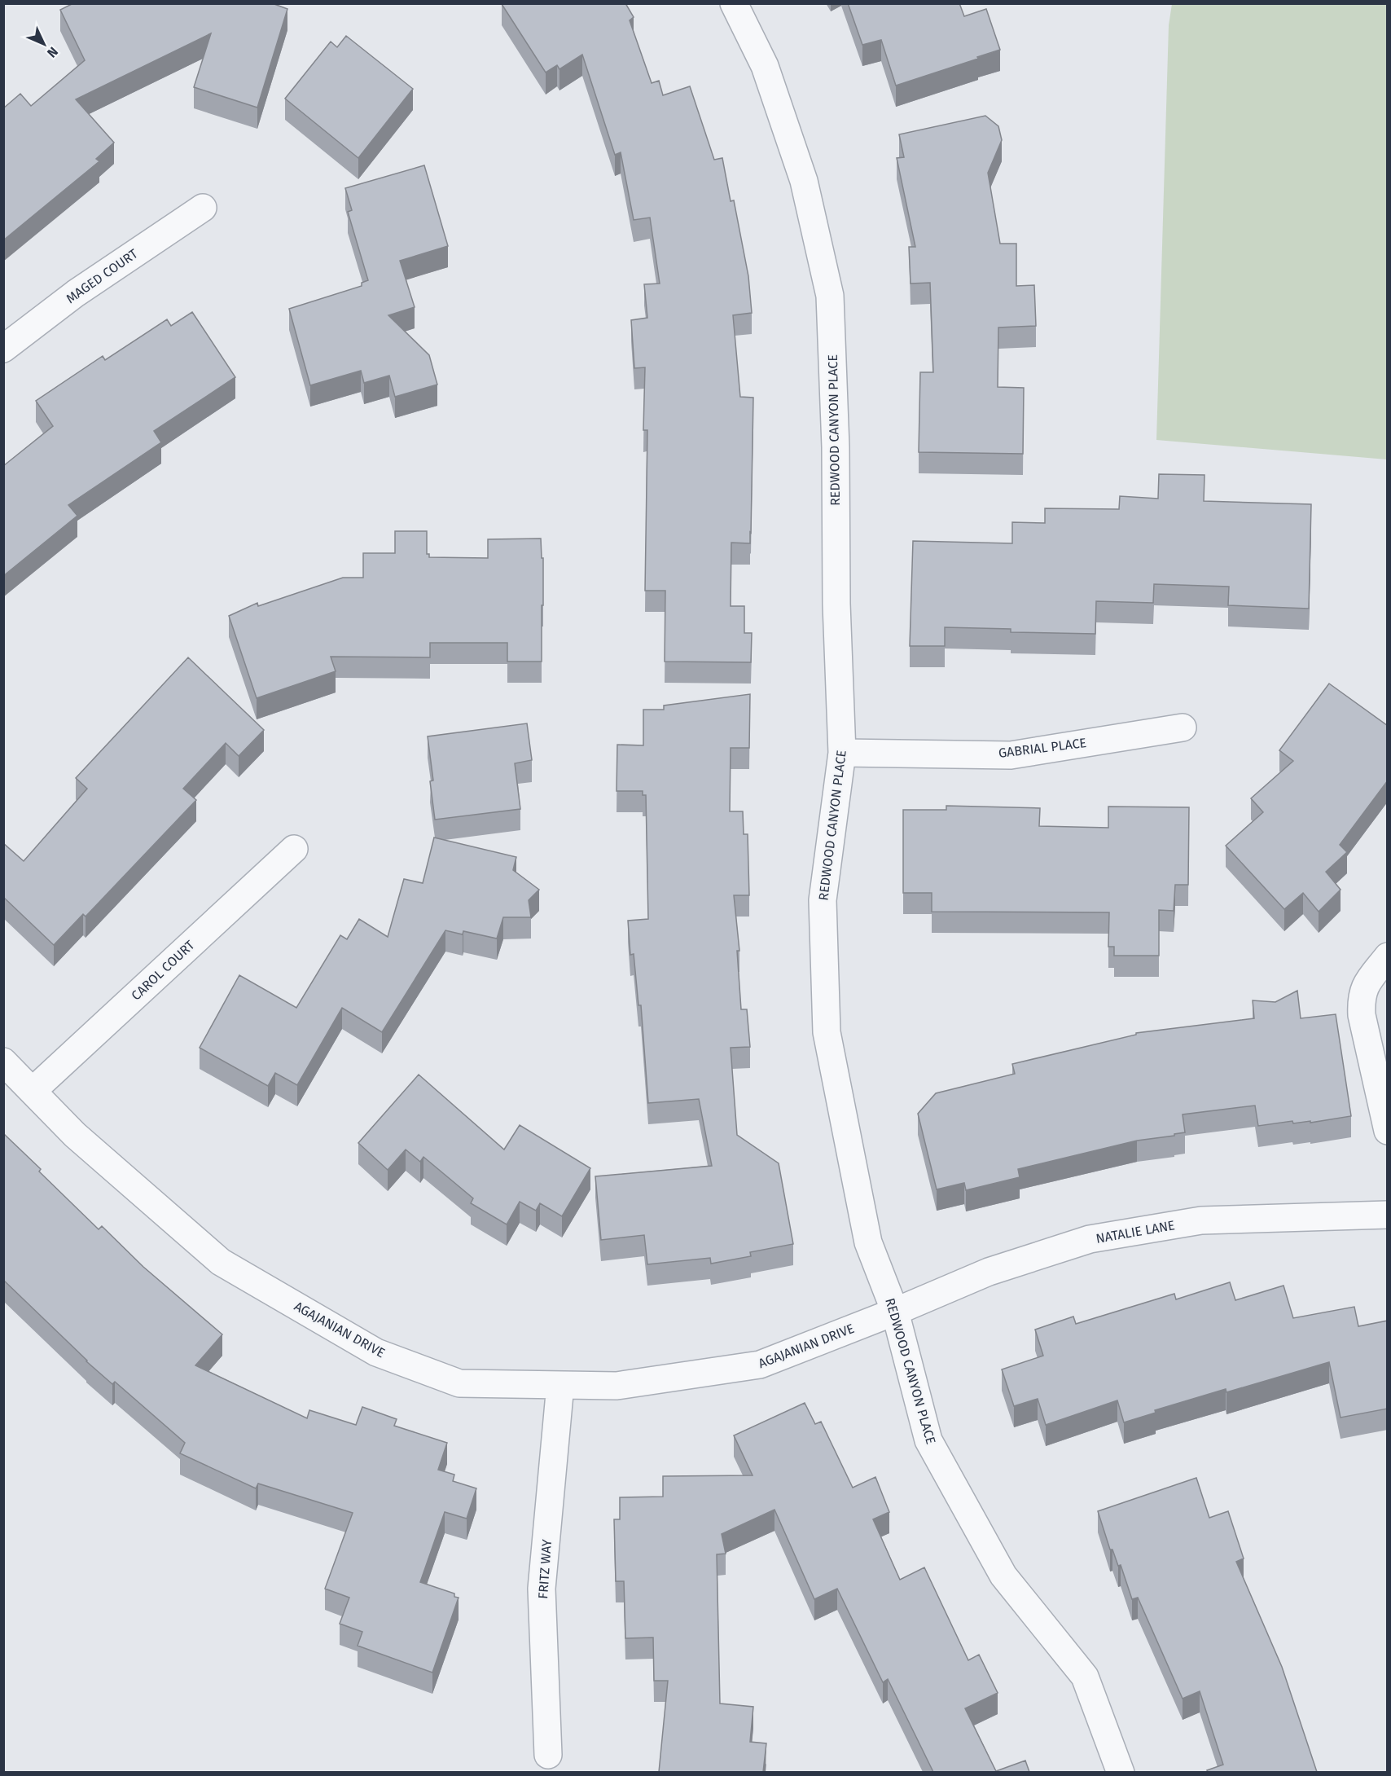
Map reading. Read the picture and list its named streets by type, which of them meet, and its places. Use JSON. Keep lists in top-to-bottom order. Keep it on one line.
{"streets":{"street":["MAGED COURT","REDWOOD CANYON PLACE","GABRIAL PLACE","CAROL COURT","NATALIE LANE","AGAJANIAN DRIVE","FRITZ WAY"]},"crossings":[["REDWOOD CANYON PLACE","GABRIAL PLACE"],["REDWOOD CANYON PLACE","NATALIE LANE"],["REDWOOD CANYON PLACE","AGAJANIAN DRIVE"],["CAROL COURT","AGAJANIAN DRIVE"],["NATALIE LANE","AGAJANIAN DRIVE"],["AGAJANIAN DRIVE","FRITZ WAY"]],"north":"bottom right"}
